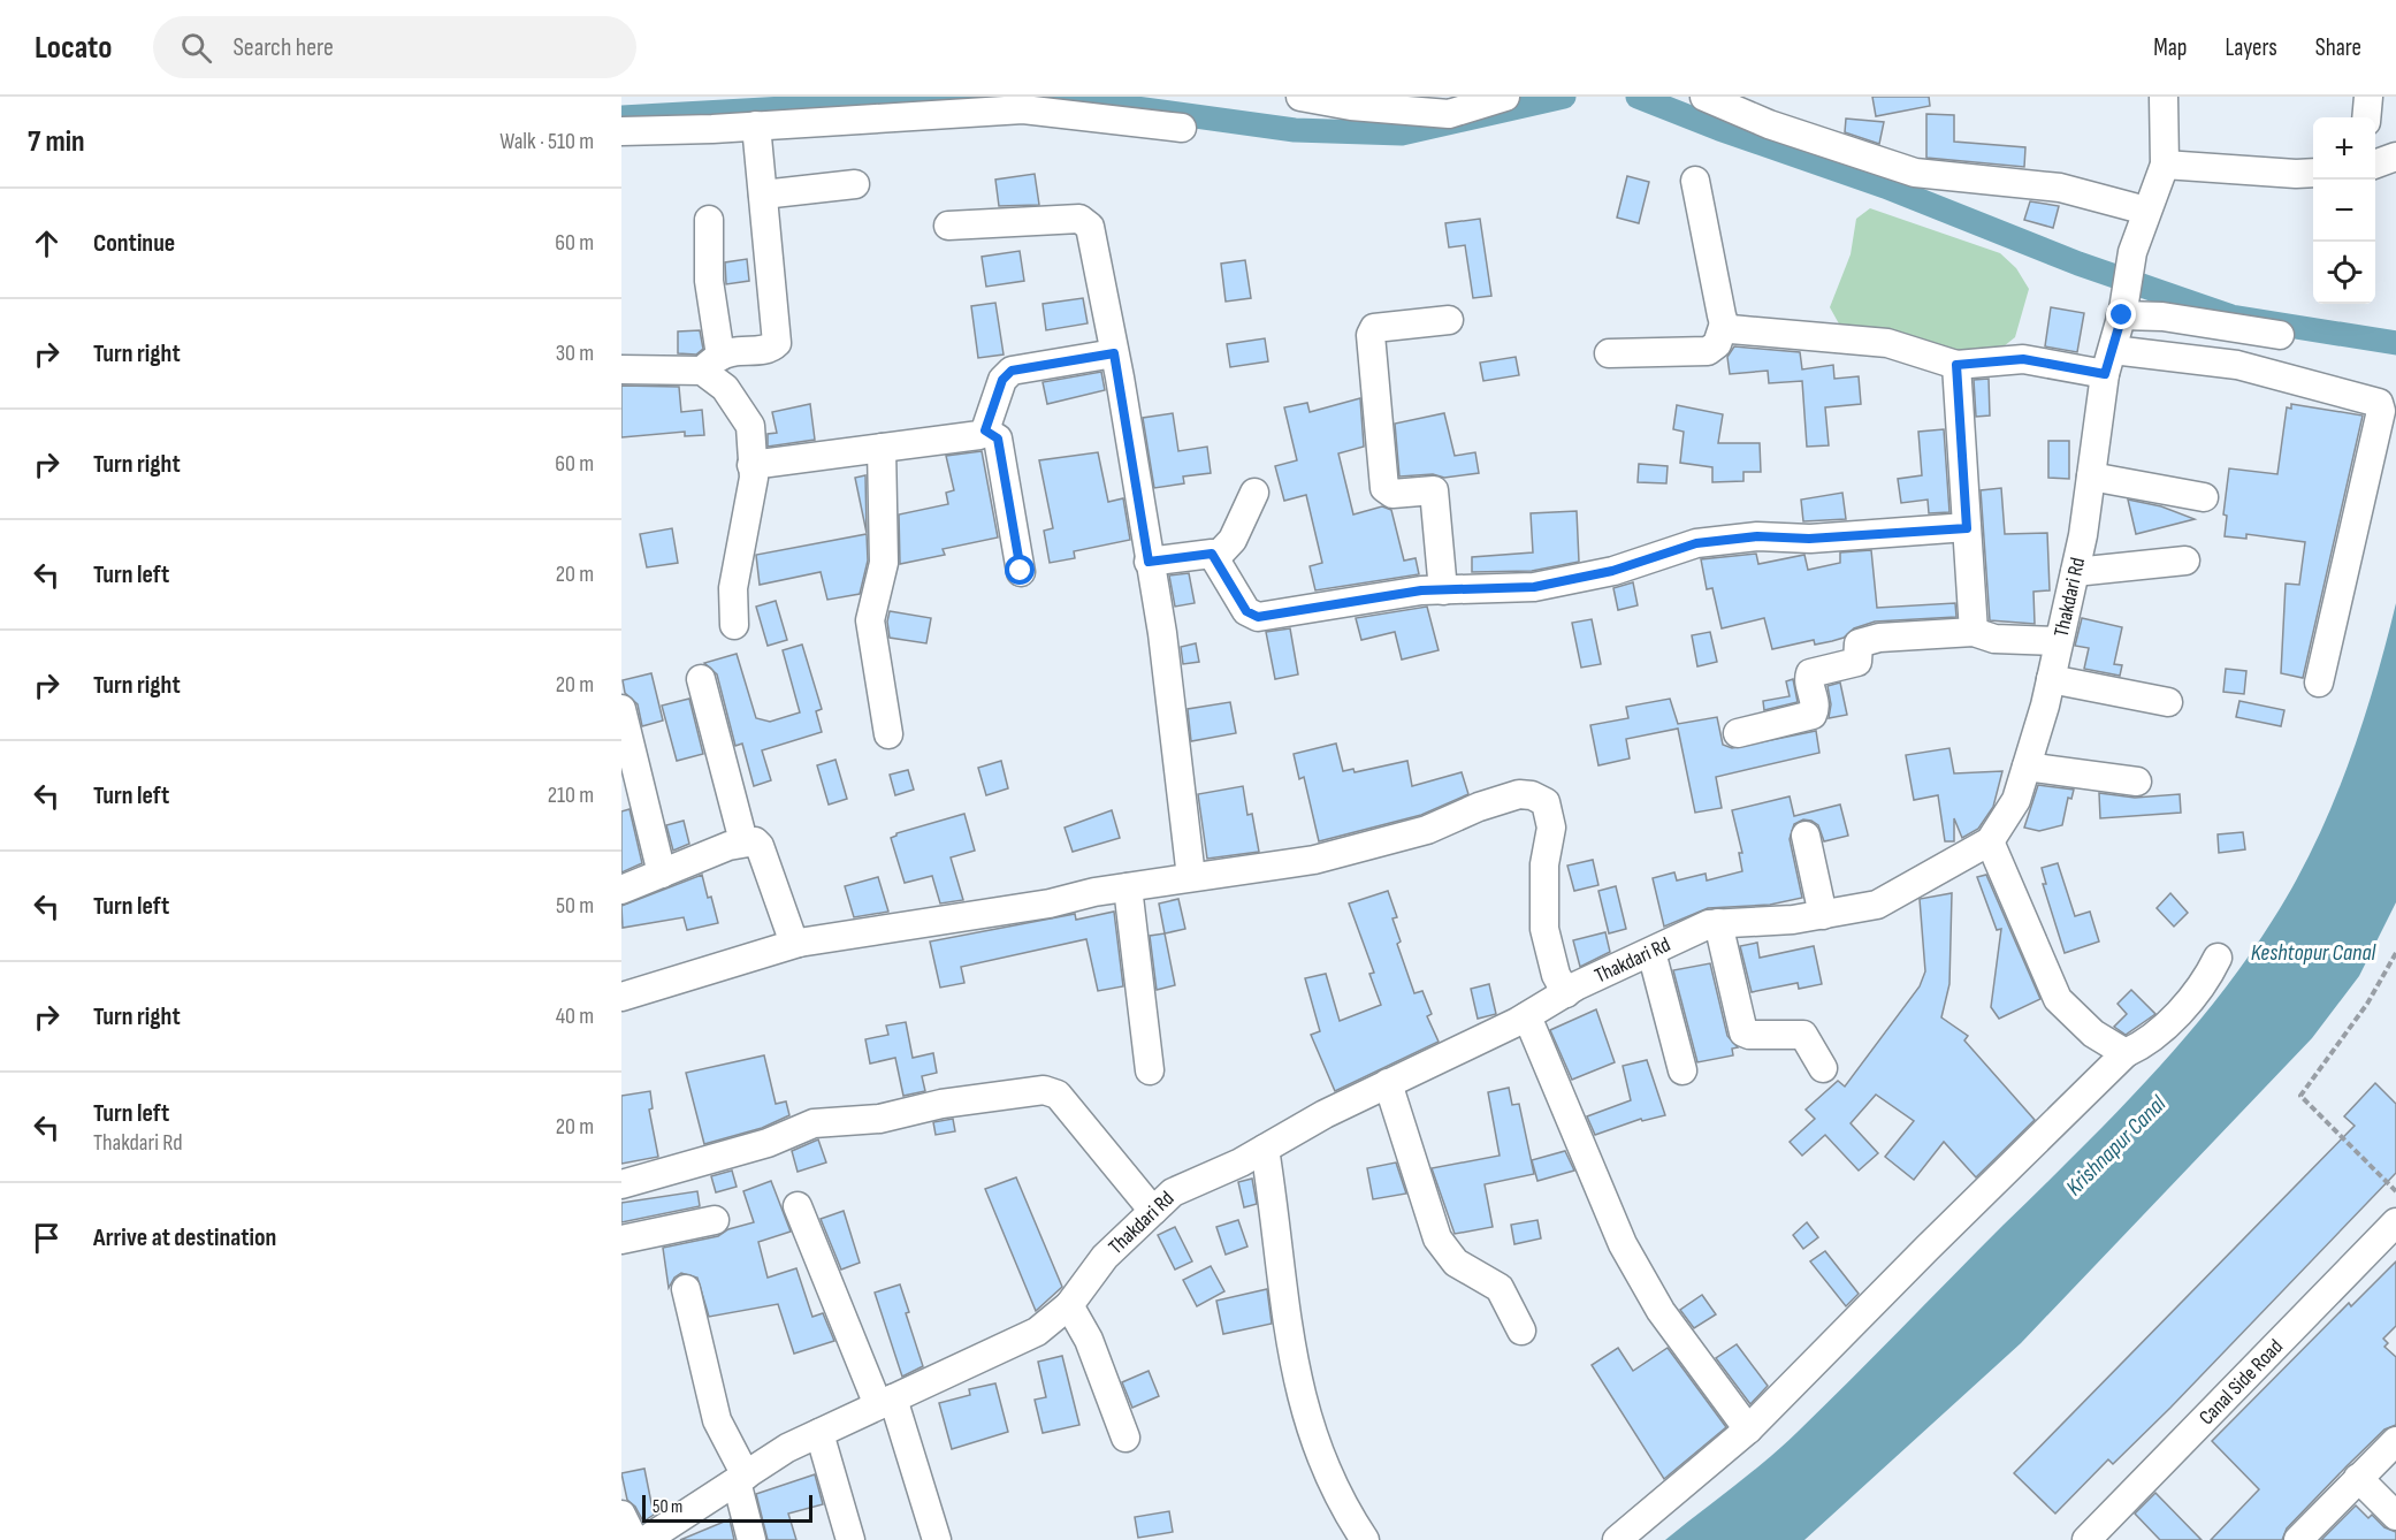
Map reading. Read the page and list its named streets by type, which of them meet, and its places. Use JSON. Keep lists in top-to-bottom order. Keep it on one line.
{"streets":{"street":["Thakdari Rd","Canal Side Road"]},"water":["Keshtopur Canal","Krishnapur Canal"],"scale_bar":"50 m","page":{"header":"Locato","search":"Search here","nav":["Map","Layers","Share"],"heading":["7 min","Walk · 510 m"],"map_buttons":["+","−"],"list":[["Continue","60 m"],["Turn right","30 m"],["Turn right","60 m"],["Turn left","20 m"],["Turn right","20 m"],["Turn left","210 m"],["Turn left","50 m"],["Turn right","40 m"],["Turn left","Thakdari Rd","20 m"],"Arrive at destination"],"scale":"50 m"}}
